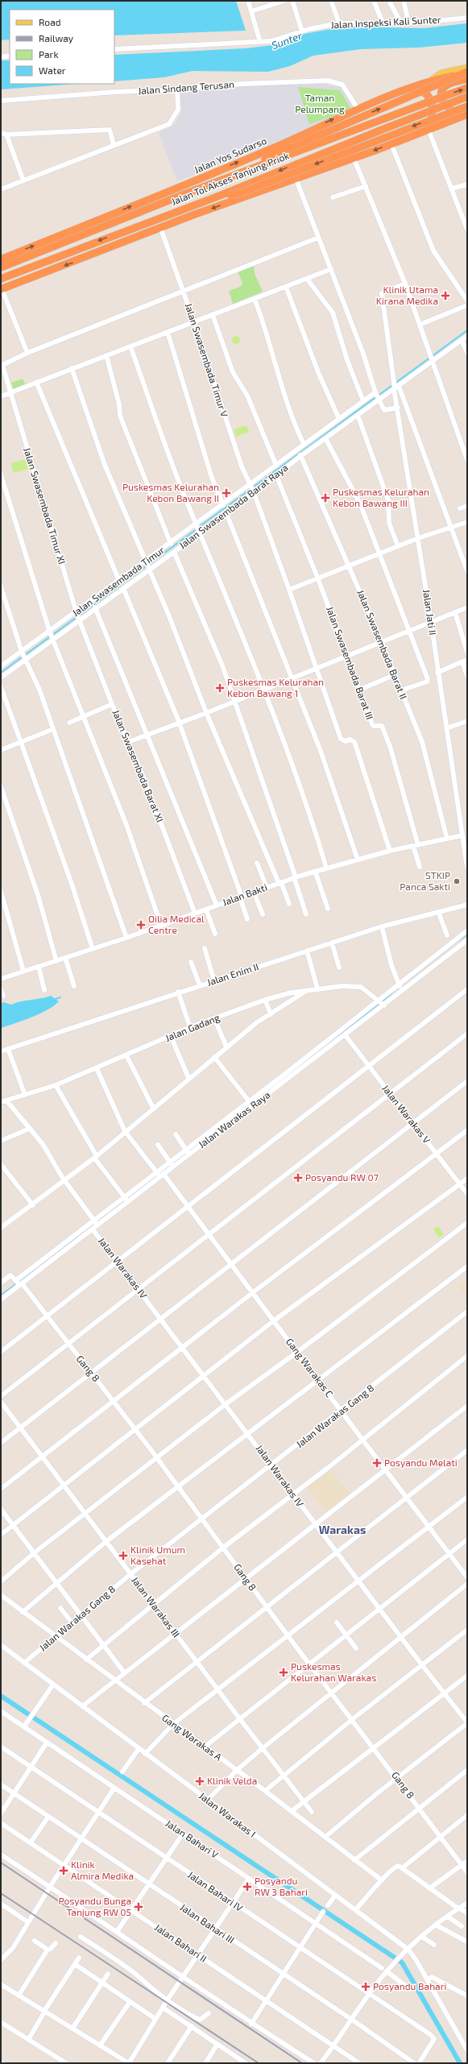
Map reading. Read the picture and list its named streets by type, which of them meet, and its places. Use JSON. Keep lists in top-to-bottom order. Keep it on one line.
{"streets":{"highway":["Jalan Yos Sudarso","Jalan Tol Akses Tanjung Priok"],"street":["Jalan Inspeksi Kali Sunter","Jalan Sindang Terusan","Jalan Swasembada Timur V","Jalan Swasembada Timur XI","Jalan Swasembada Barat Raya","Jalan Swasembada Timur","Jalan Jati II","Jalan Swasembada Barat II","Jalan Swasembada Barat III","Jalan Swasembada Barat XI","Jalan Bakti","Jalan Enim II","Jalan Gadang","Jalan Warakas V","Jalan Warakas Raya","Jalan Warakas IV","Gang Warakas C","Gang 8","Jalan Warakas Gang 8","Jalan Warakas III","Gang Warakas A","Jalan Warakas I","Jalan Bahari V","Jalan Bahari IV","Jalan Bahari III","Jalan Bahari II"]},"crossings":[["Jalan Sindang Terusan","Jalan Yos Sudarso"],["Jalan Swasembada Timur V","Jalan Swasembada Barat Raya"],["Jalan Swasembada Timur V","Jalan Swasembada Timur"],["Jalan Swasembada Timur V","Jalan Bakti"],["Jalan Swasembada Timur XI","Jalan Swasembada Barat Raya"],["Jalan Swasembada Timur XI","Jalan Swasembada Timur"],["Jalan Swasembada Timur XI","Jalan Swasembada Barat XI"],["Jalan Swasembada Barat Raya","Jalan Swasembada Timur"],["Jalan Swasembada Barat Raya","Jalan Jati II"],["Jalan Swasembada Barat Raya","Jalan Swasembada Barat II"],["Jalan Swasembada Barat Raya","Jalan Swasembada Barat III"],["Jalan Swasembada Barat Raya","Jalan Swasembada Barat XI"],["Jalan Swasembada Timur","Jalan Swasembada Barat XI"],["Jalan Jati II","Jalan Bakti"],["Jalan Swasembada Barat II","Jalan Bakti"],["Jalan Swasembada Barat III","Jalan Bakti"],["Jalan Swasembada Barat XI","Jalan Bakti"],["Jalan Gadang","Jalan Warakas Raya"],["Jalan Gadang","Gang Warakas C"],["Jalan Warakas V","Jalan Warakas Raya"],["Jalan Warakas Raya","Jalan Warakas IV"],["Jalan Warakas Raya","Gang Warakas C"],["Jalan Warakas Raya","Gang 8"],["Jalan Warakas IV","Jalan Warakas Gang 8"],["Gang Warakas C","Jalan Warakas Gang 8"],["Gang 8","Jalan Warakas Gang 8"],["Jalan Warakas Gang 8","Jalan Warakas III"],["Jalan Warakas Gang 8","Gang Warakas A"],["Jalan Warakas Gang 8","Jalan Warakas I"]],"districts":["Warakas"],"water":["Sunter"],"parks":["Taman Pelumpang"],"places":{"health":["Klinik Utama Kirana Medika","Puskesmas Kelurahan Kebon Bawang II","Puskesmas Kelurahan Kebon Bawang III","Puskesmas Kelurahan Kebon Bawang 1","Oilia Medical Centre","Posyandu RW 07","Posyandu Melati","Klinik Umum Kasehat","Puskesmas Kelurahan Warakas","Klinik Velda","Klinik Almira Medika","Posyandu RW 3 Bahari","Posyandu Bunga Tanjung RW 05","Posyandu Bahari"],"other":["STKIP Panca Sakti"]},"legend":["Road","Railway","Park","Water"]}
